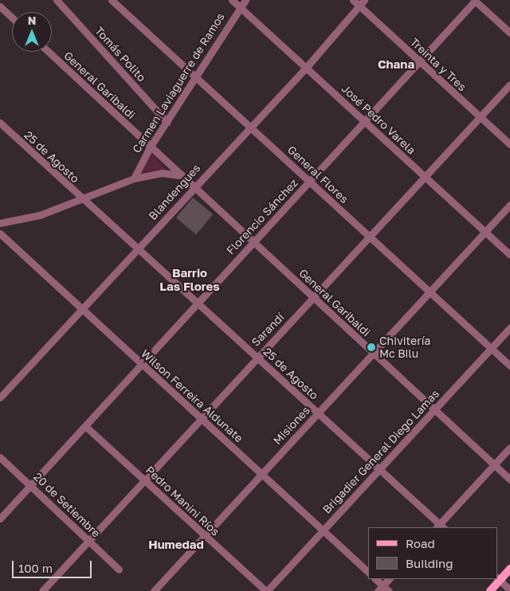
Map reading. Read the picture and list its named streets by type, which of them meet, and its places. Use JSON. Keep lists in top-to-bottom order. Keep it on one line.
{"streets":{"street":["Tomás Polito","Treinta y Tres","Carmen Laviaguerre de Ramos","General Garibaldi","José Pedro Varela","25 de Agosto","General Flores","Blandengues","Florencio Sánchez","Sarandí","Wilson Ferreira Aldunate","Misiones","Brigadier General Diego Lamas","Pedro Manini Ríos","20 de Setiembre"]},"crossings":[["Tomás Polito","Carmen Laviaguerre de Ramos"],["Treinta y Tres","Blandengues"],["Treinta y Tres","Florencio Sánchez"],["Treinta y Tres","Sarandí"],["Carmen Laviaguerre de Ramos","General Garibaldi"],["Carmen Laviaguerre de Ramos","José Pedro Varela"],["Carmen Laviaguerre de Ramos","General Flores"],["General Garibaldi","Blandengues"],["General Garibaldi","Florencio Sánchez"],["General Garibaldi","Sarandí"],["General Garibaldi","Misiones"],["General Garibaldi","Brigadier General Diego Lamas"],["José Pedro Varela","Blandengues"],["José Pedro Varela","Florencio Sánchez"],["José Pedro Varela","Sarandí"],["José Pedro Varela","Misiones"],["25 de Agosto","Blandengues"],["25 de Agosto","Florencio Sánchez"],["25 de Agosto","Sarandí"],["25 de Agosto","Misiones"],["25 de Agosto","Brigadier General Diego Lamas"],["General Flores","Blandengues"],["General Flores","Florencio Sánchez"],["General Flores","Sarandí"],["General Flores","Misiones"],["General Flores","Brigadier General Diego Lamas"],["Blandengues","Wilson Ferreira Aldunate"],["Florencio Sánchez","Wilson Ferreira Aldunate"],["Florencio Sánchez","Pedro Manini Ríos"],["Florencio Sánchez","20 de Setiembre"],["Sarandí","Wilson Ferreira Aldunate"],["Sarandí","Pedro Manini Ríos"],["Sarandí","20 de Setiembre"],["Wilson Ferreira Aldunate","Misiones"],["Wilson Ferreira Aldunate","Brigadier General Diego Lamas"],["Misiones","Pedro Manini Ríos"],["Brigadier General Diego Lamas","Pedro Manini Ríos"]],"districts":["Chana","Barrio Las Flores","Humedad"],"places":["Chivitería Mc Bilu"],"legend":["Road","Building"],"scale_bar":"100 m","north":"top"}
